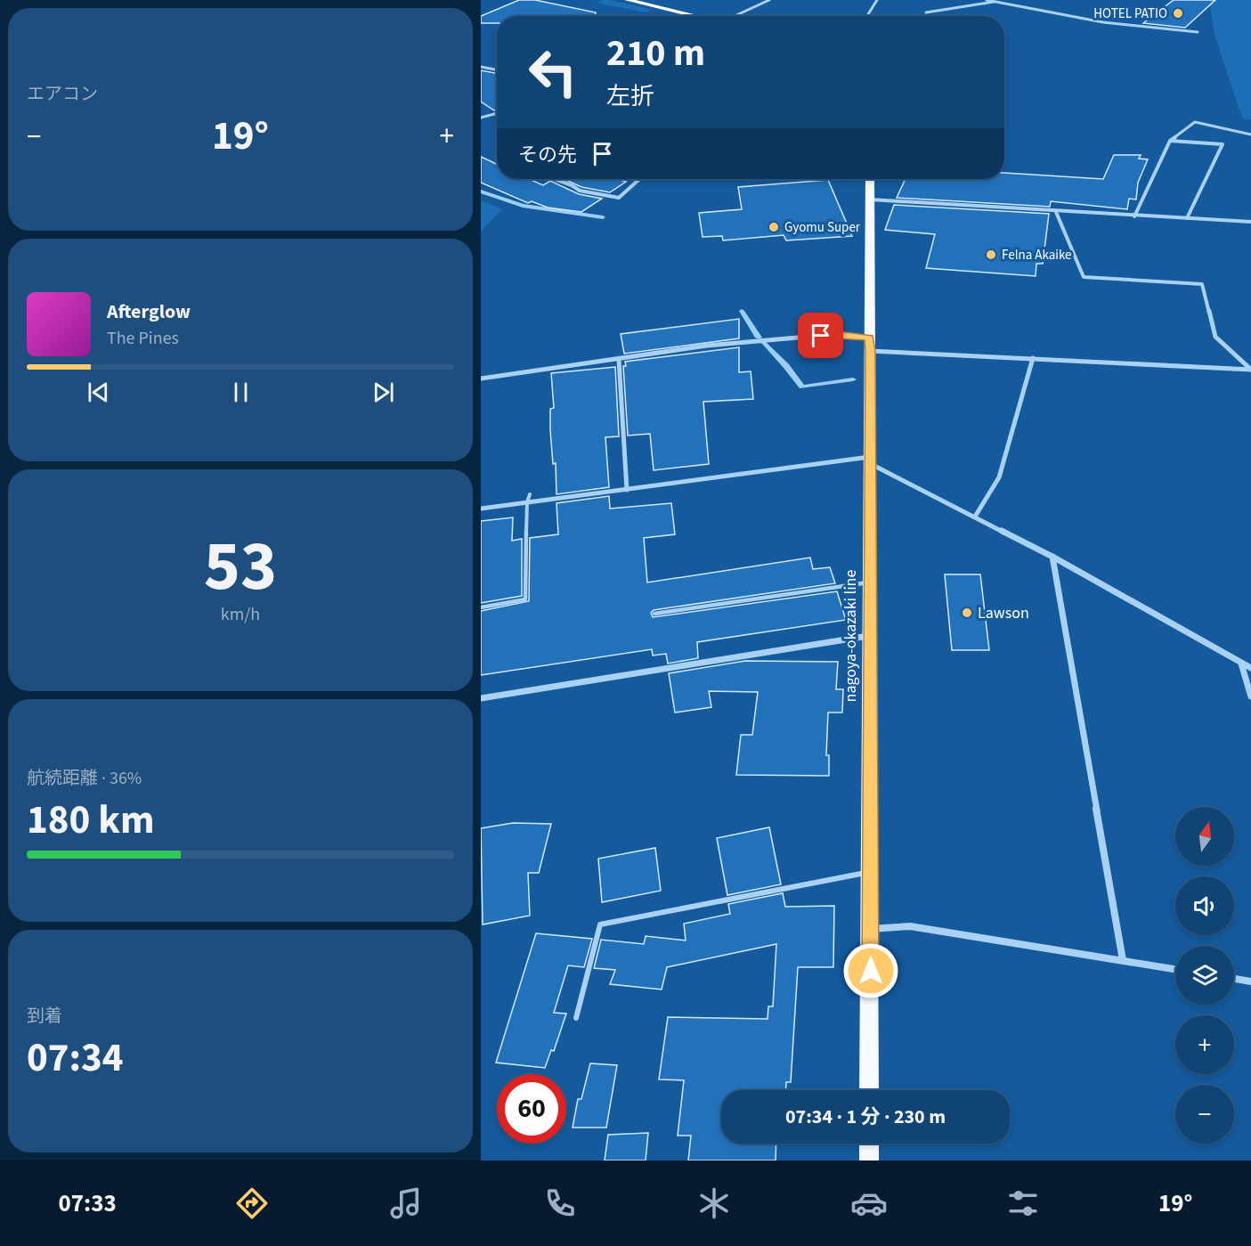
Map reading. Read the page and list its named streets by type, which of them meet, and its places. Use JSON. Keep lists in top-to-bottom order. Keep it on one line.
{"streets":{"main road":["nagoya-okazaki line"]},"places":["HOTEL PATIO","Gyomu Super","Felna Akaike","Lawson"],"north":"top","page":{"tile":["エアコン",["53","km/h"],["航続距離 · 36%","180 km"],["到着","07:34"]],"turn":["210 m","左折"],"heat":["−","19°","+"],"then":"その先","song":["Afterglow","The Pines"],"map_buttons":["+","−"],"limit":"60","trip":"07:34 · 1 分 · 230 m","tabs":["07:33","19°"]}}
